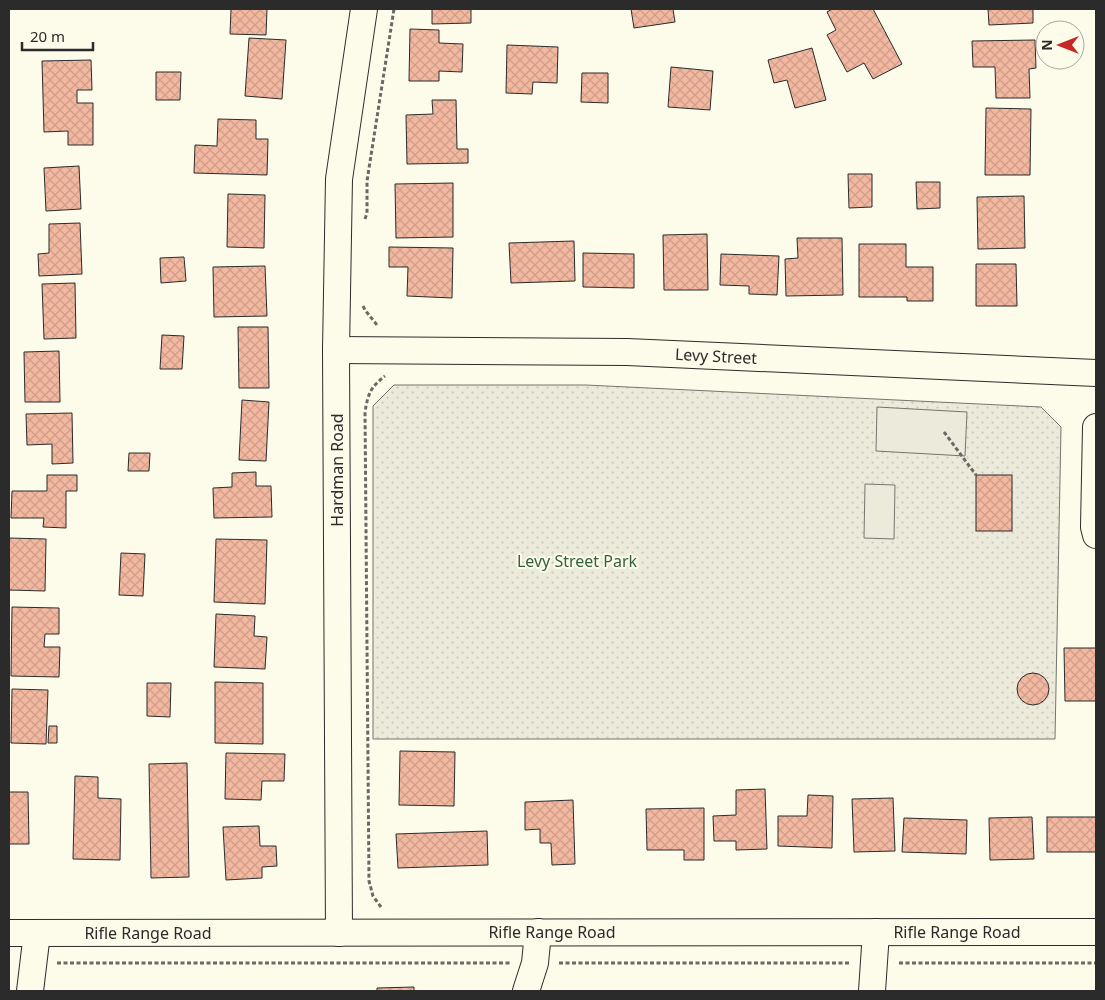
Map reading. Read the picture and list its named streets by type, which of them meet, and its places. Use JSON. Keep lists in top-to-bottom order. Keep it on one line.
{"streets":{"street":["Levy Street","Hardman Road","Rifle Range Road"]},"crossings":[["Levy Street","Hardman Road"],["Hardman Road","Rifle Range Road"]],"parks":["Levy Street Park"],"scale_bar":"20 m","north":"left"}
